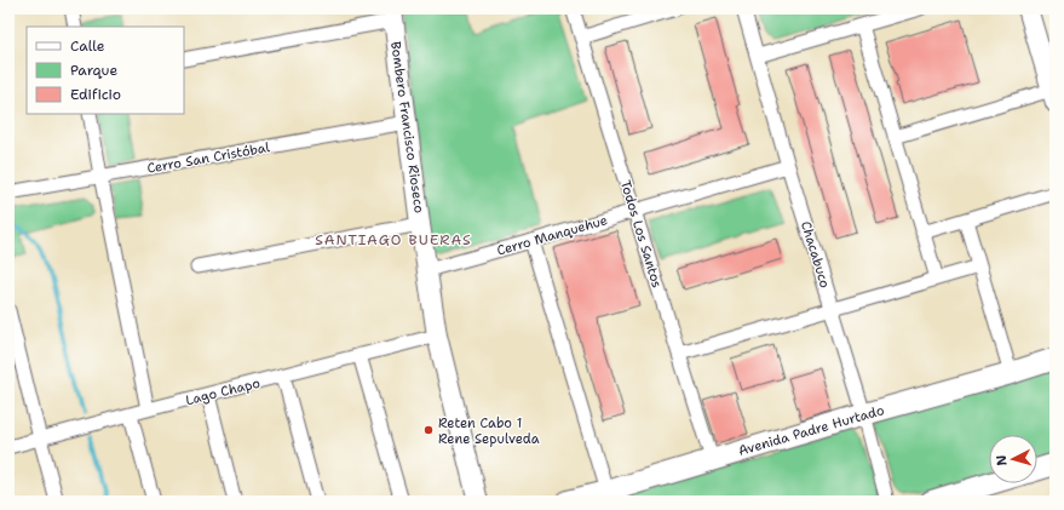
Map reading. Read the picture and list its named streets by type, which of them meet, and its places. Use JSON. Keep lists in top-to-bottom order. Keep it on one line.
{"streets":{"main road":["Bombero Francisco Rioseco","Avenida Padre Hurtado"],"street":["Cerro San Cristóbal","Todos Los Santos","Cerro Manquehue","Chacabuco","Lago Chapo"]},"crossings":[["Bombero Francisco Rioseco","Cerro San Cristóbal"],["Bombero Francisco Rioseco","Cerro Manquehue"],["Bombero Francisco Rioseco","Lago Chapo"],["Todos Los Santos","Cerro Manquehue"],["Todos Los Santos","Avenida Padre Hurtado"],["Cerro Manquehue","Chacabuco"],["Chacabuco","Avenida Padre Hurtado"]],"districts":["SANTIAGO BUERAS"],"places":["Reten Cabo 1 Rene Sepulveda"],"legend":["Calle","Parque","Edificio"],"north":"left"}
